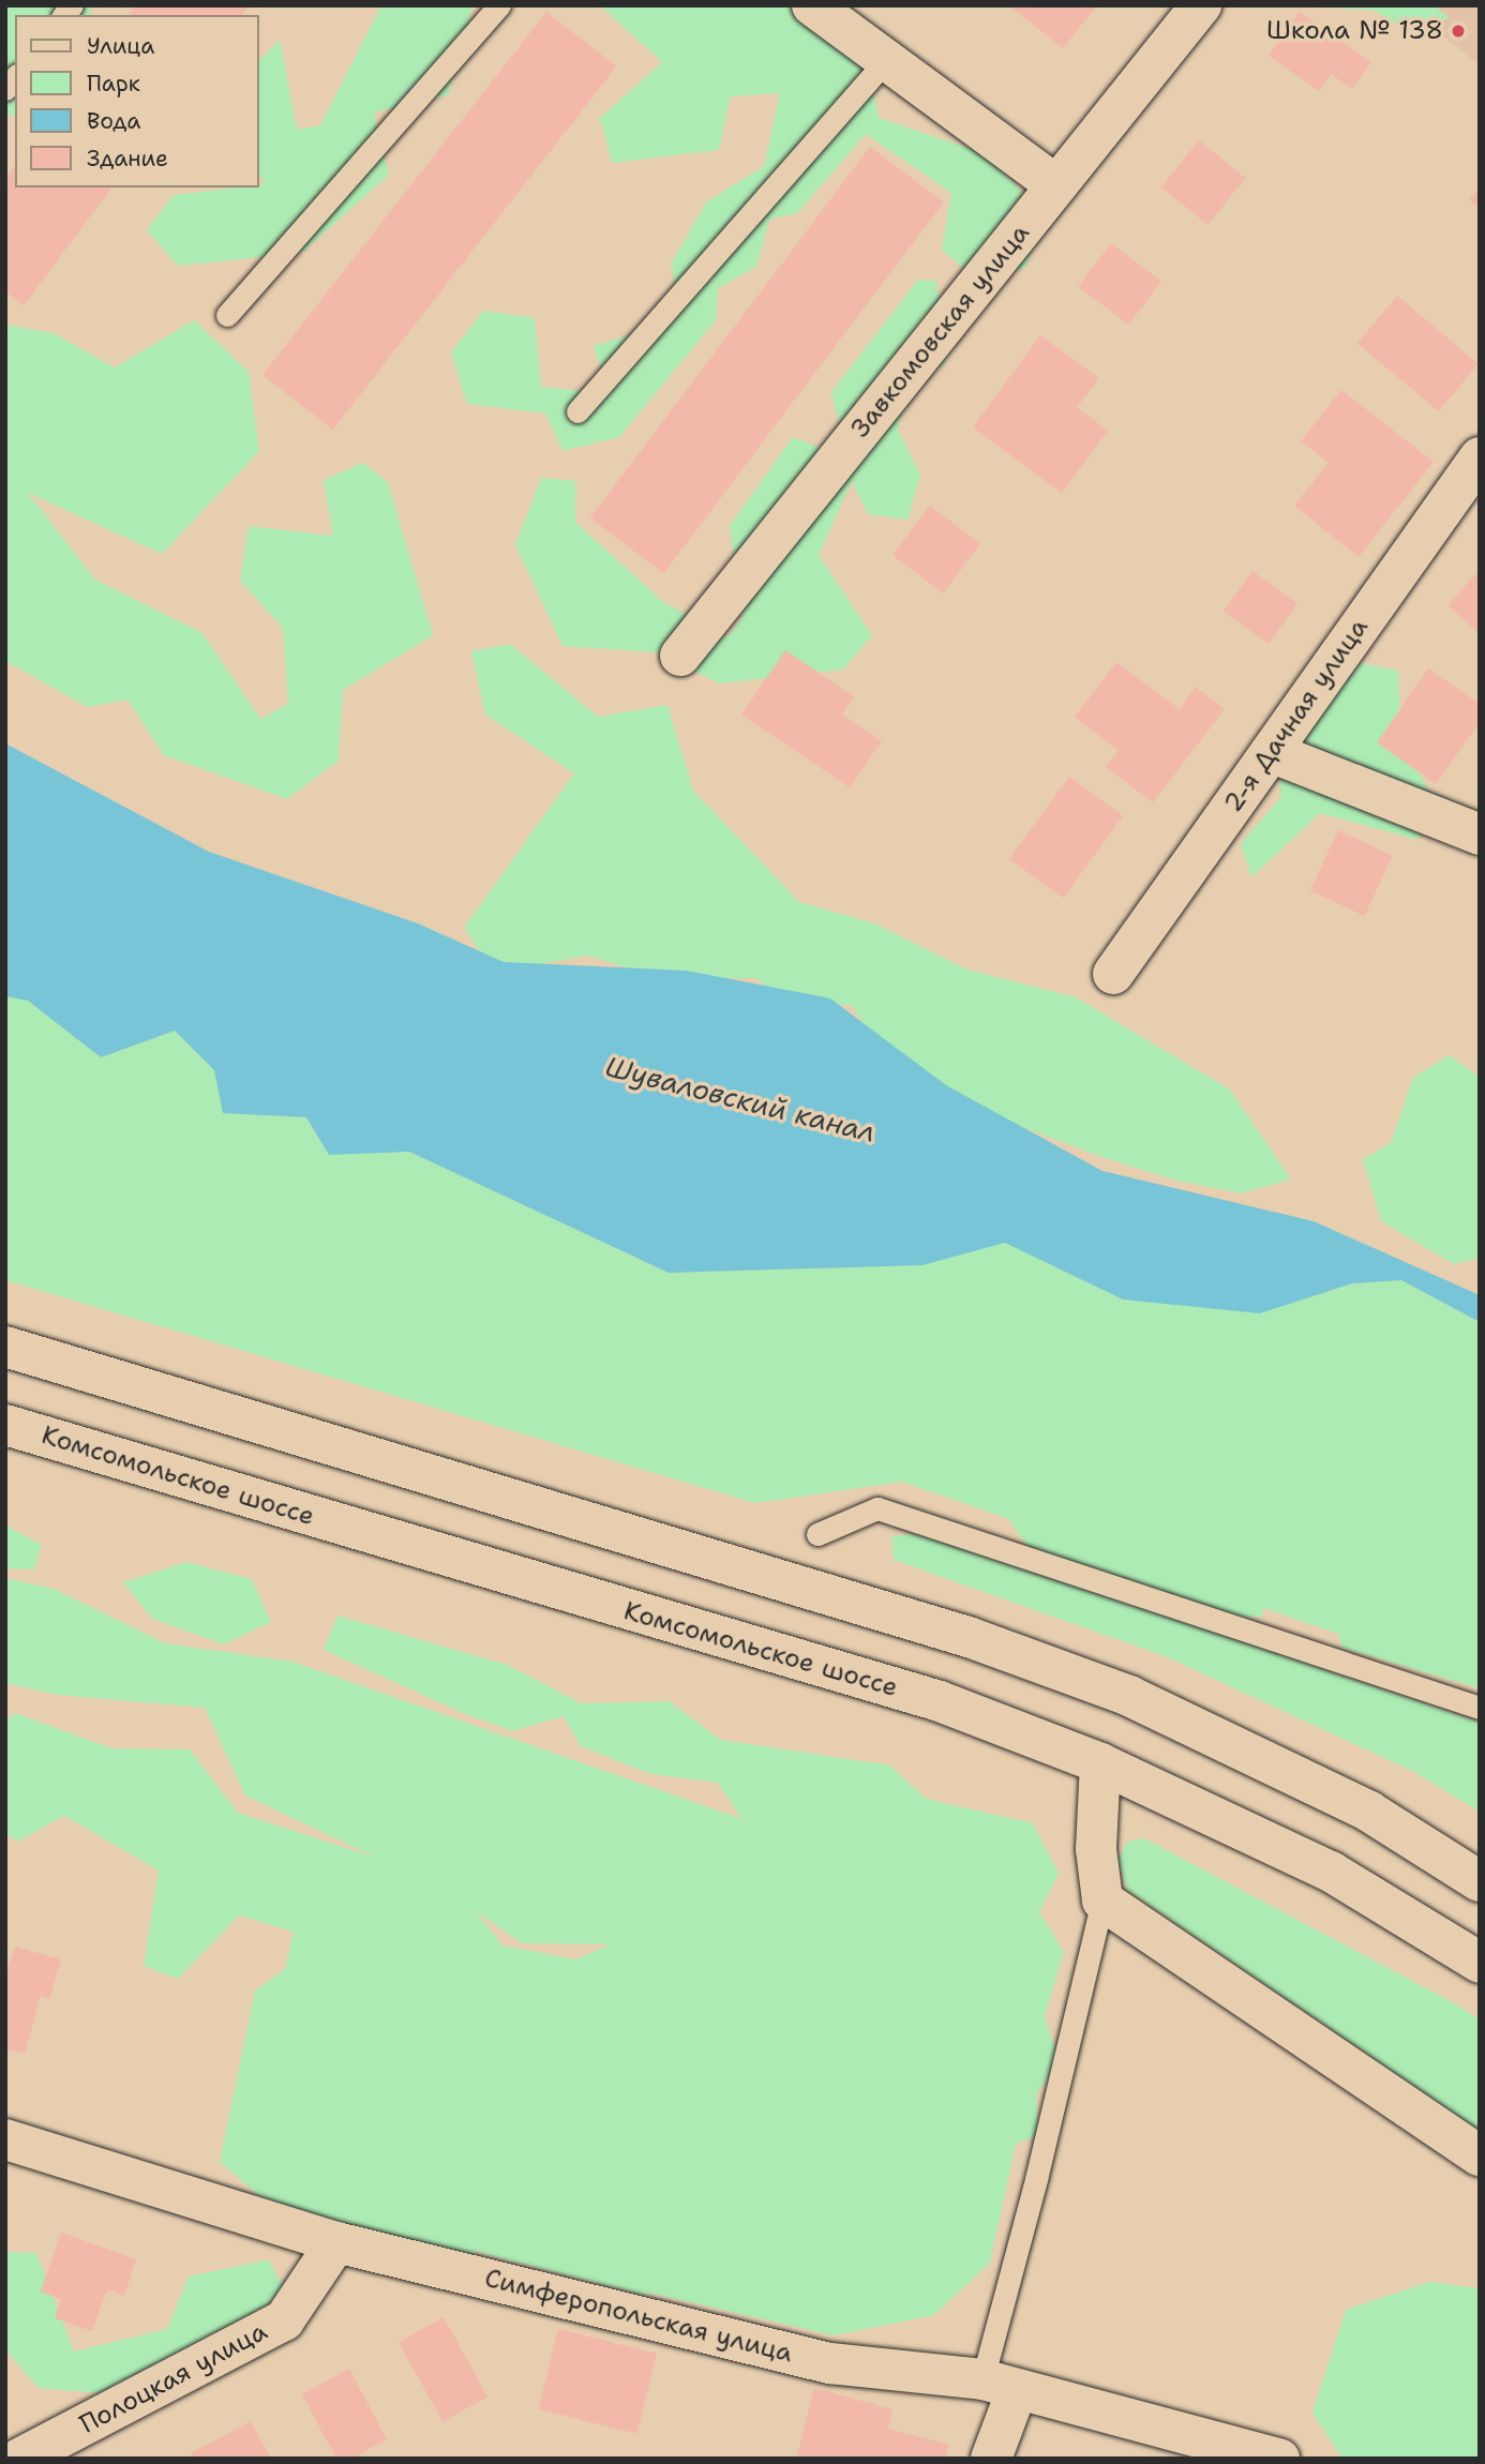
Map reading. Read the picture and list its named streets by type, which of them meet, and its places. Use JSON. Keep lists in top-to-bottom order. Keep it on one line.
{"streets":{"street":["Завкомовская улица","2-я Дачная улица","Комсомольское шоссе","Симферопольская улица","Полоцкая улица"]},"crossings":[["Симферопольская улица","Полоцкая улица"]],"water":["Шуваловский канал"],"places":["Школа № 138"],"legend":["Улица","Парк","Вода","Здание"]}
